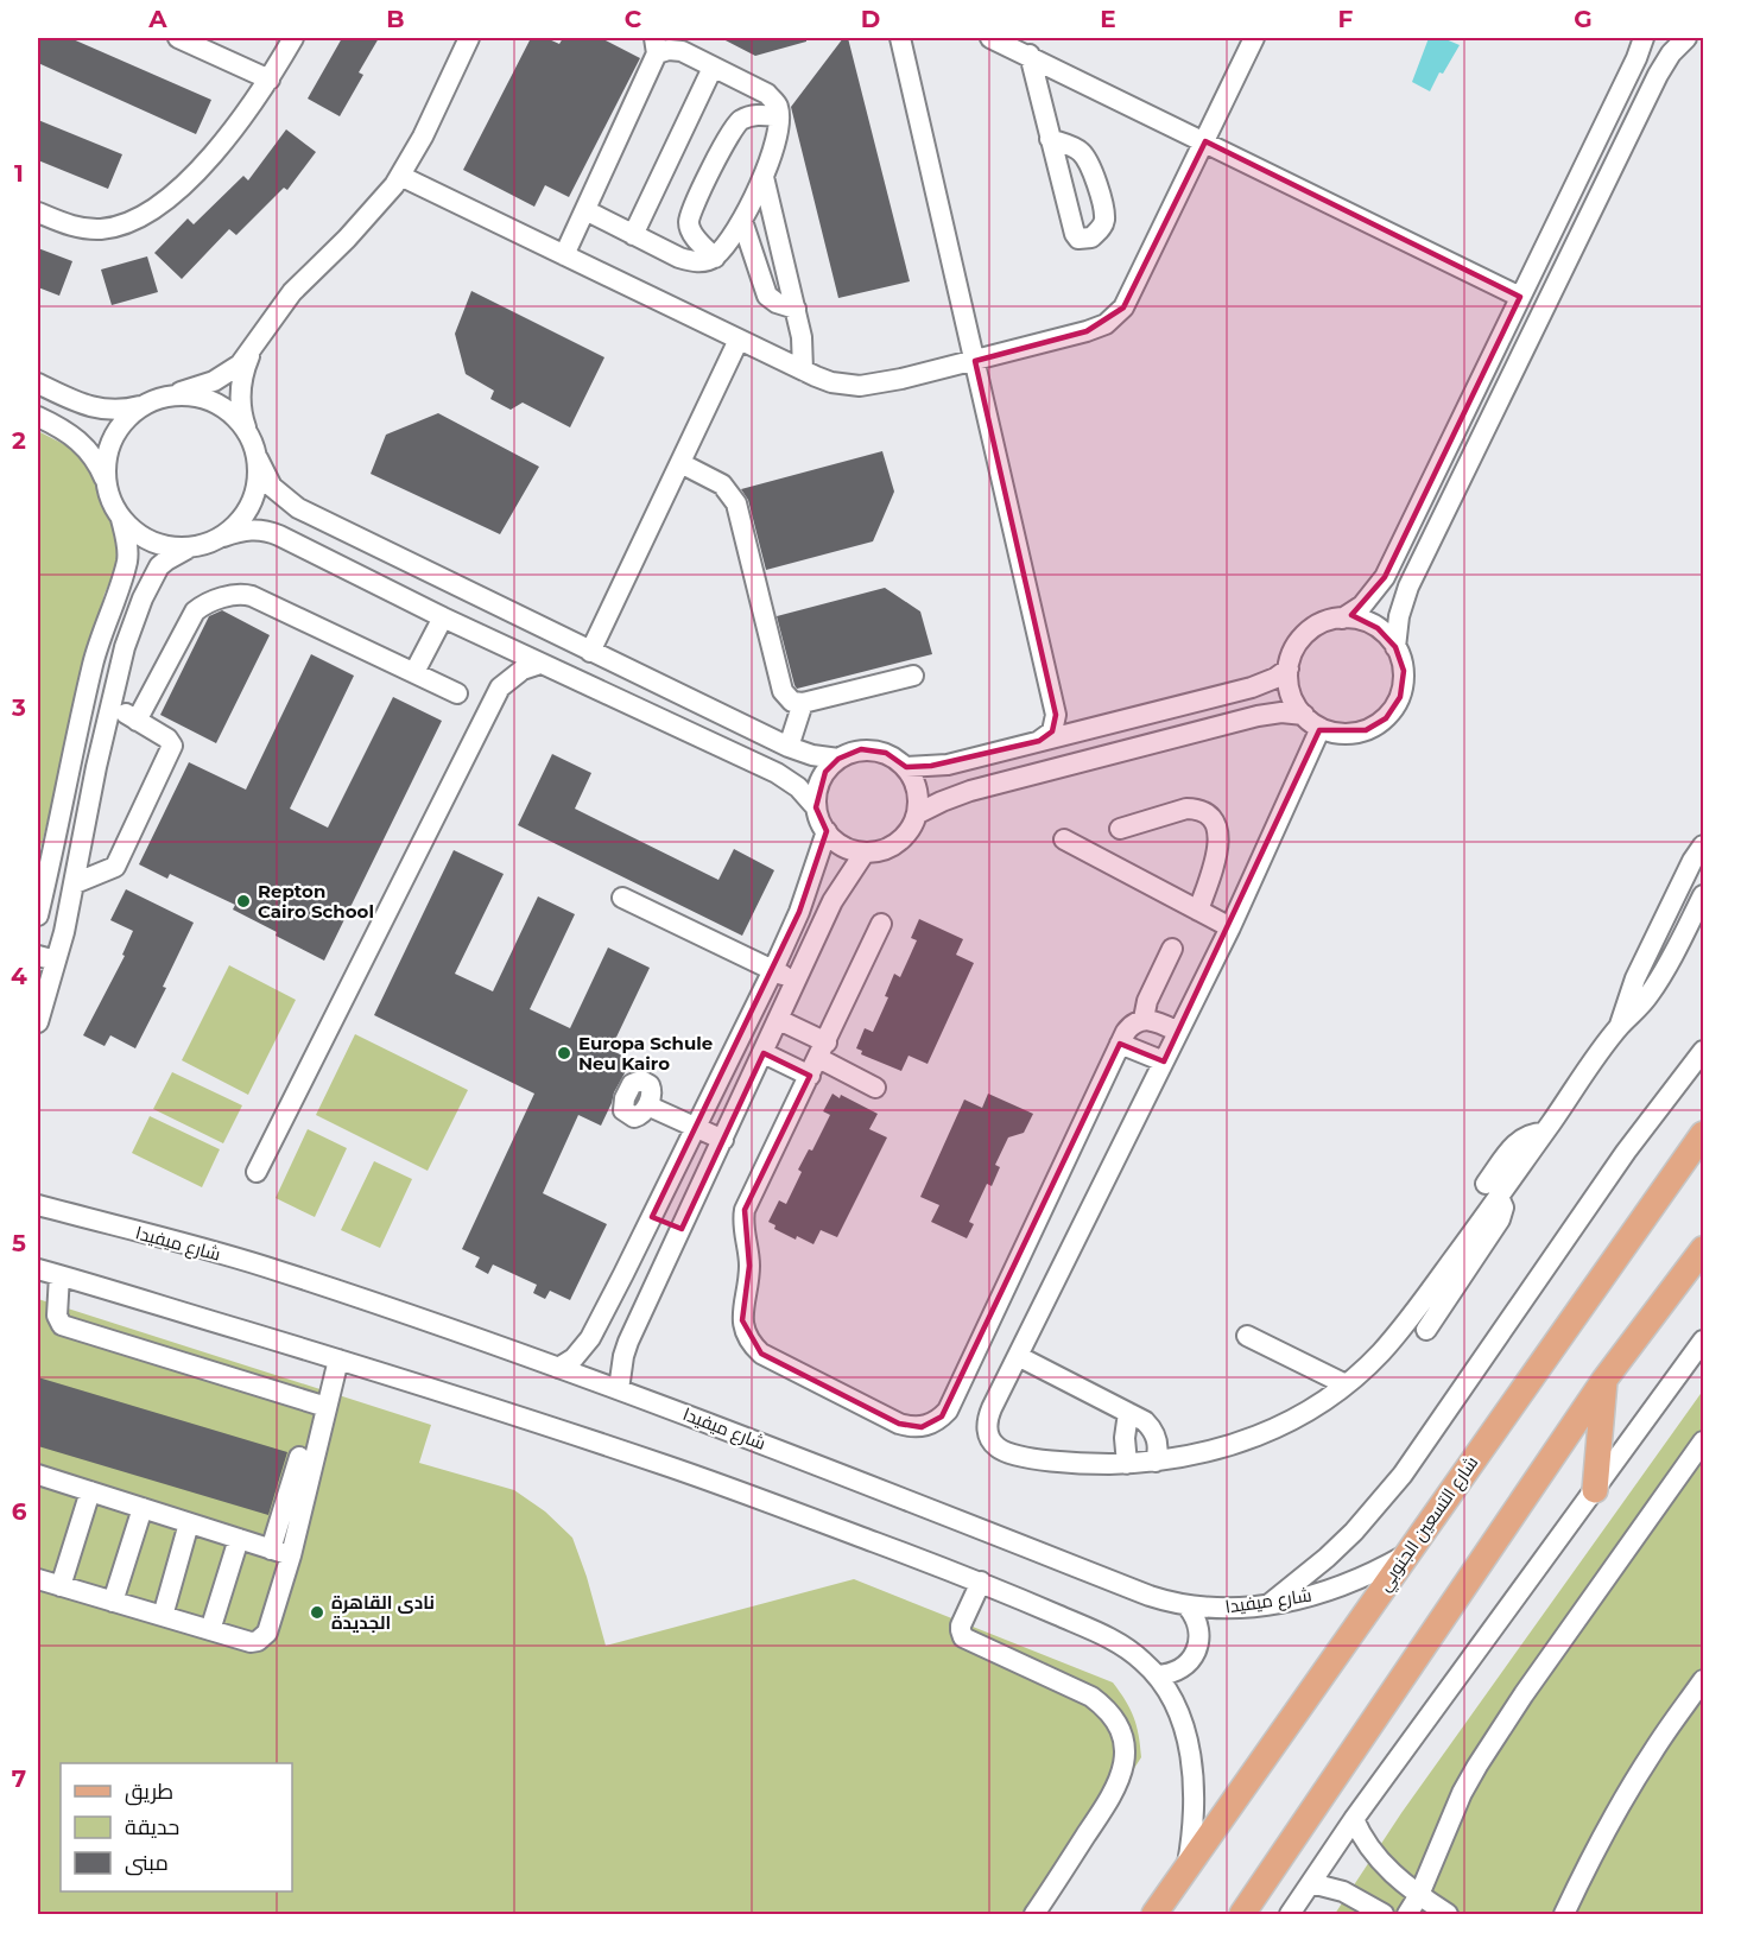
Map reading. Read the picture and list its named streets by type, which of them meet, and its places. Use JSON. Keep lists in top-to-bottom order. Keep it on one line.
{"streets":{"main road":["شارع التسعين الجنوبي"],"street":["شارع ميفيدا"]},"crossings":[["شارع ميفيدا","شارع التسعين الجنوبي"]],"places":["Repton Cairo School","Europa Schule Neu Kairo","نادى القاهرة الجديدة"],"legend":["طريق","حديقة","مبنى"],"grid":{"columns":["A","B","C","D","E","F","G"],"rows":["1","2","3","4","5","6","7"]}}
